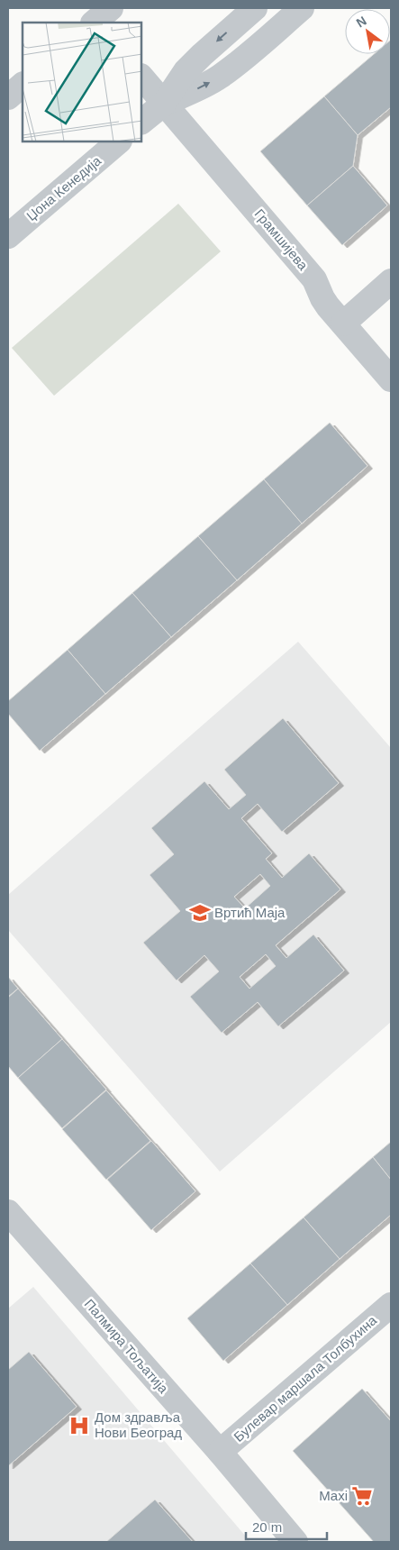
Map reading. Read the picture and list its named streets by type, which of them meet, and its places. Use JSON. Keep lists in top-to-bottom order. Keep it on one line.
{"streets":{"street":["Џона Кенедија","Грамшијева","Палмира Тољатија","Булевар маршала Толбухина"]},"crossings":[["Палмира Тољатија","Булевар маршала Толбухина"]],"places":{"school or university":["Вртић Маја"],"hospital":["Дом здравља Нови Београд"],"supermarket":["Maxi"]},"scale_bar":"20 m","north":"top left"}
